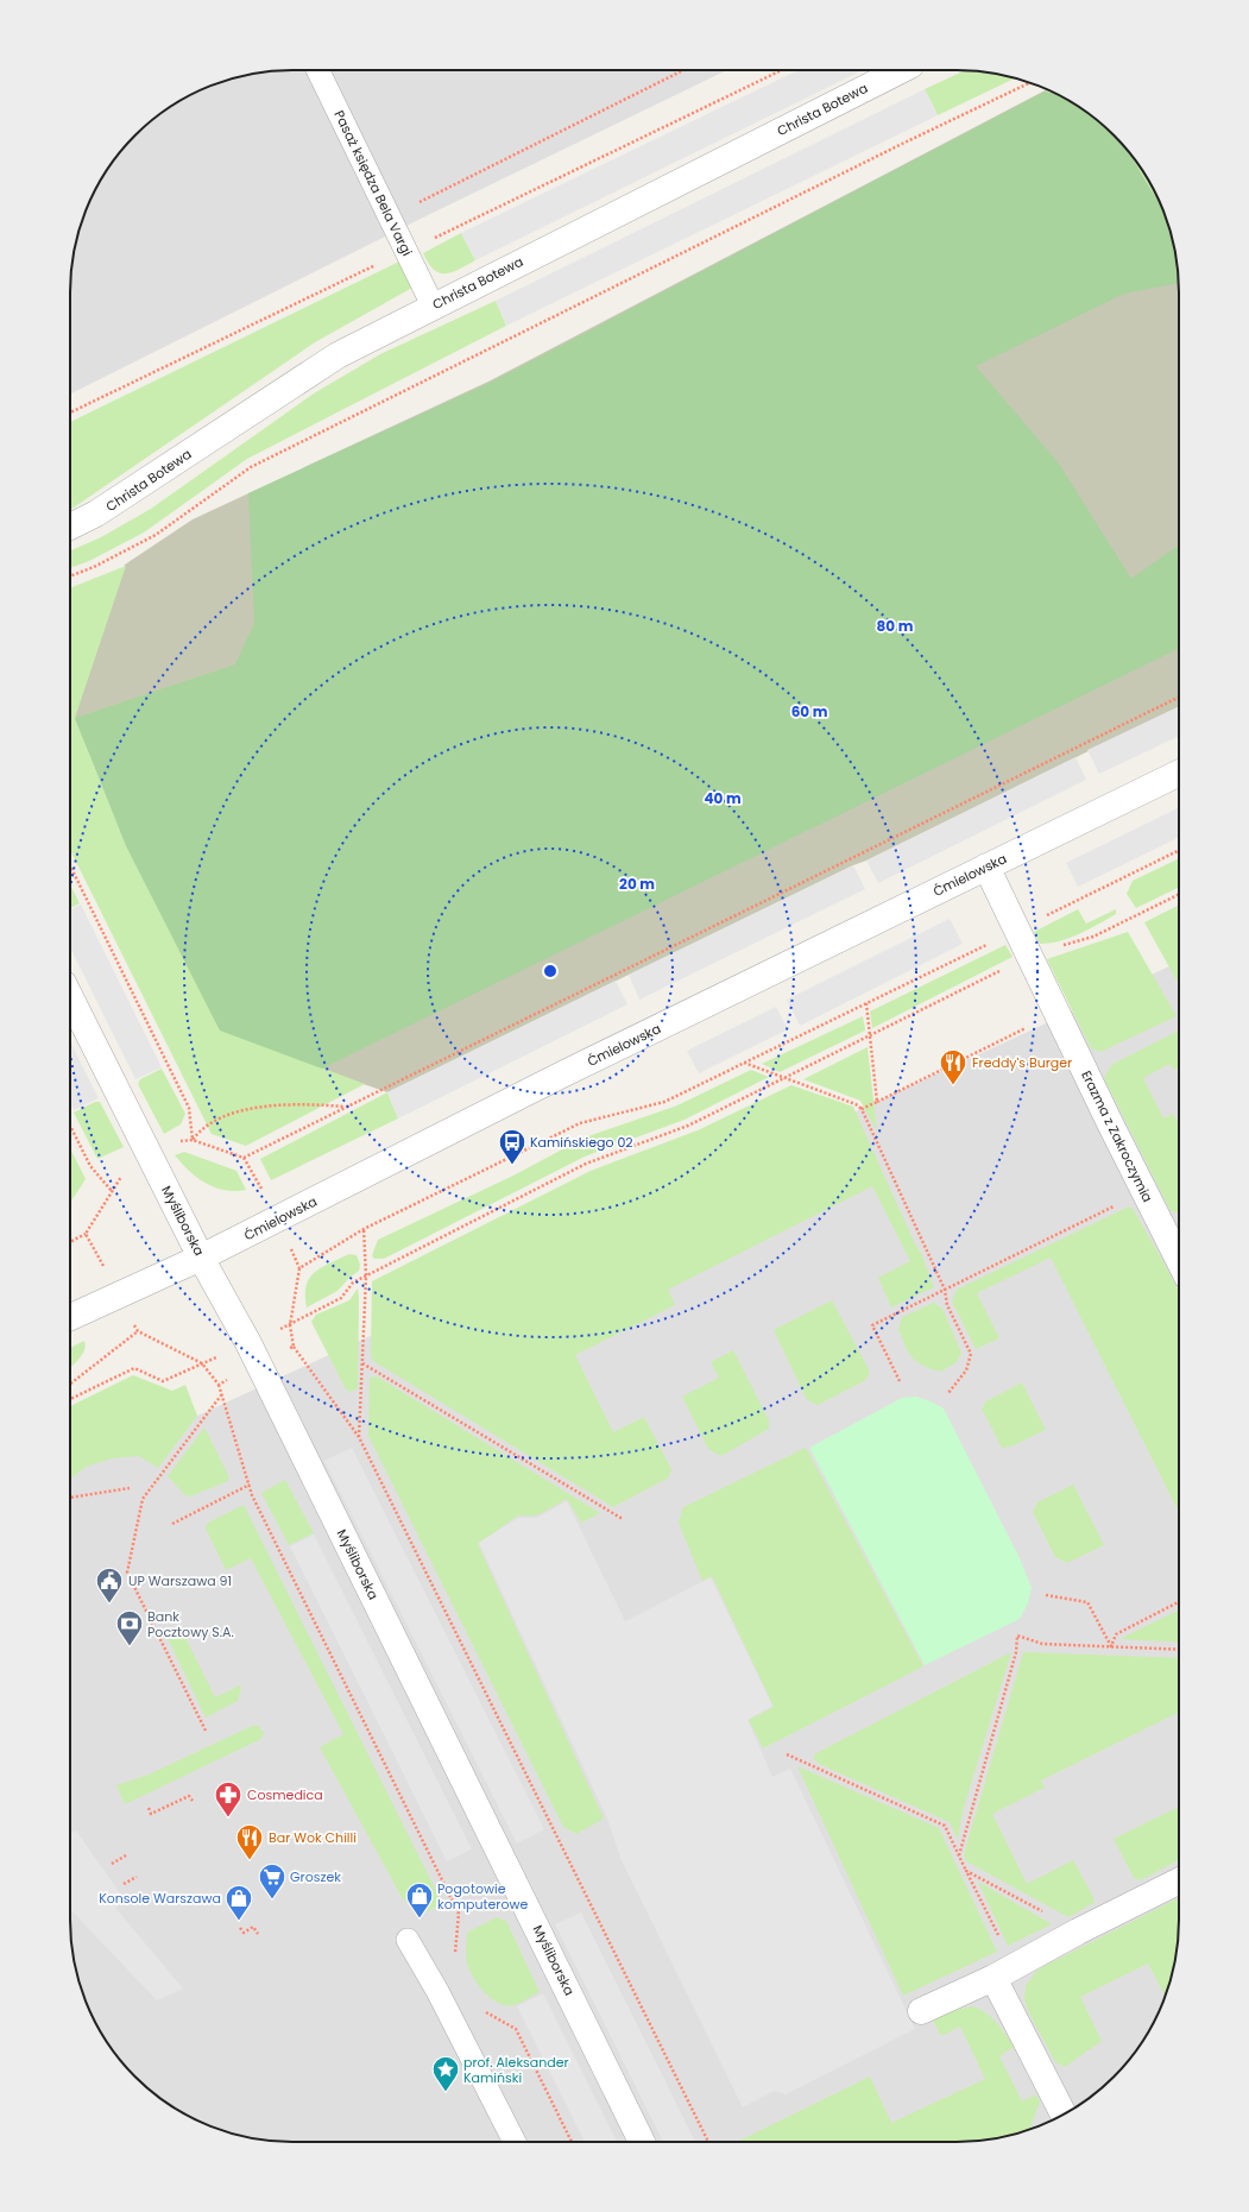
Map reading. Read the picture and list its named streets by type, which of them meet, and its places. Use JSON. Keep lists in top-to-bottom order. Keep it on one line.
{"streets":{"street":["Christa Botewa","Ćmielowska","Erazma z Zakroczymia","Myśliborska"],"lane":["Pasaż księdza Bela Vargi"]},"crossings":[["Christa Botewa","Pasaż księdza Bela Vargi"],["Ćmielowska","Erazma z Zakroczymia"],["Ćmielowska","Myśliborska"]],"places":{"restaurant":["Freddy's Burger","Bar Wok Chilli"],"bus stop":["Kamińskiego 02"],"public building":["UP Warszawa 91"],"bank":["Bank Pocztowy S.A."],"pharmacy":["Cosmedica"],"supermarket":["Groszek"],"shop":["Pogotowie komputerowe","Konsole Warszawa"],"place":["prof. Aleksander Kamiński"]},"rings":["80 m","60 m","40 m","20 m"]}
